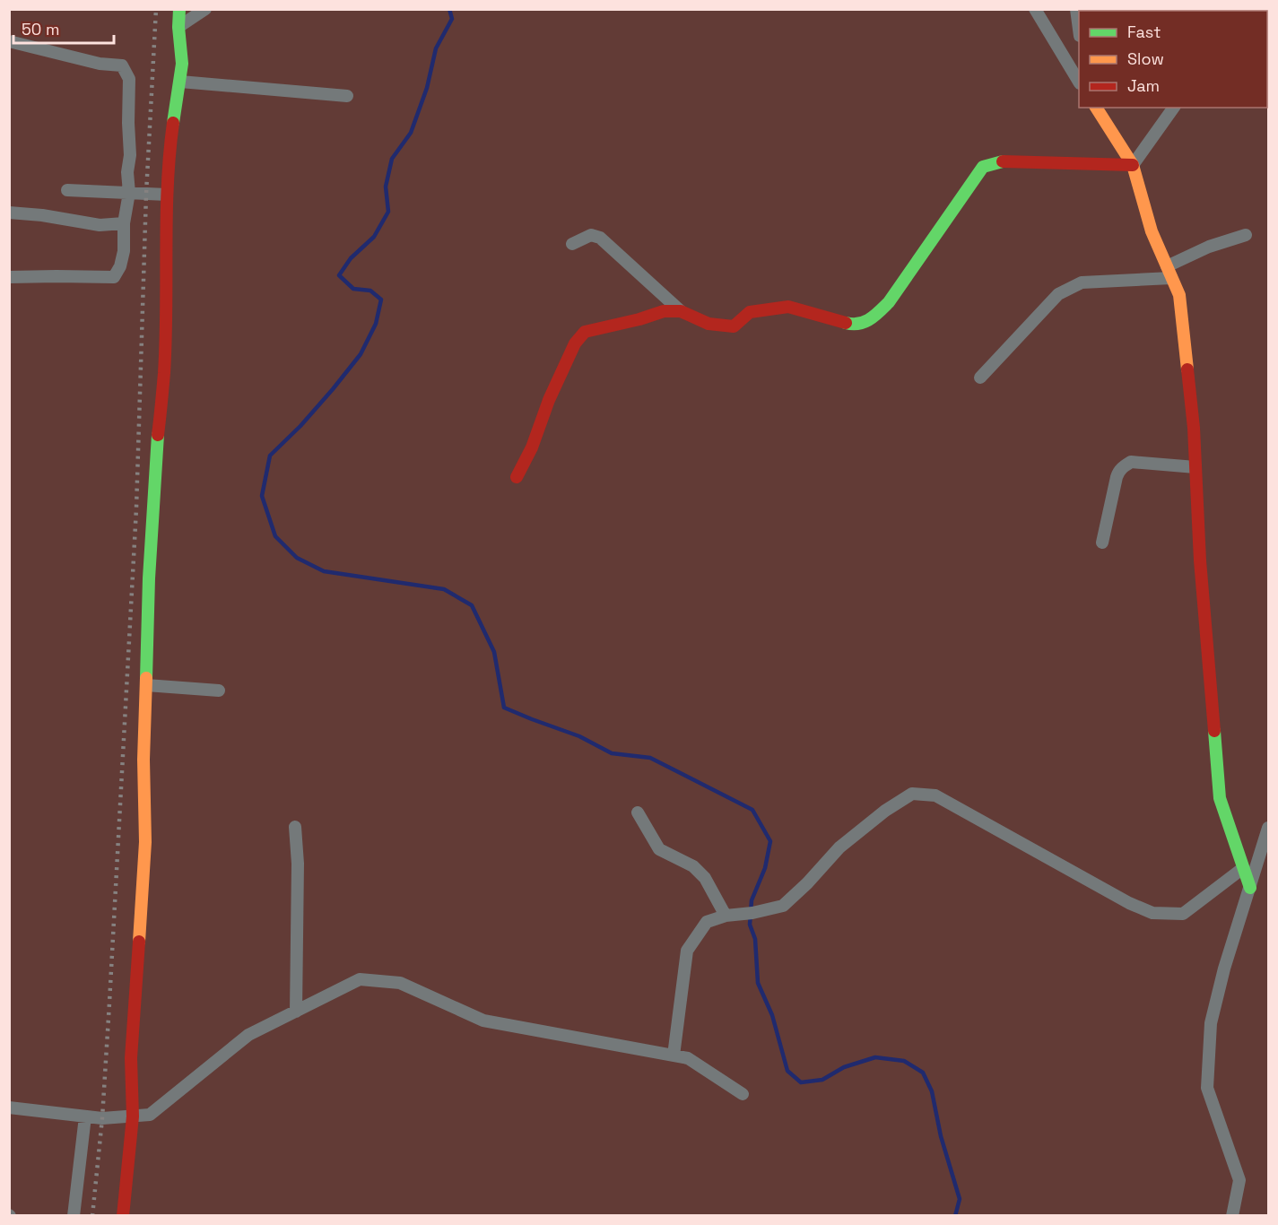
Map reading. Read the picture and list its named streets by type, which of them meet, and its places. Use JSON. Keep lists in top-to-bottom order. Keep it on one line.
{"legend":["Fast","Slow","Jam"],"scale_bar":"50 m"}
